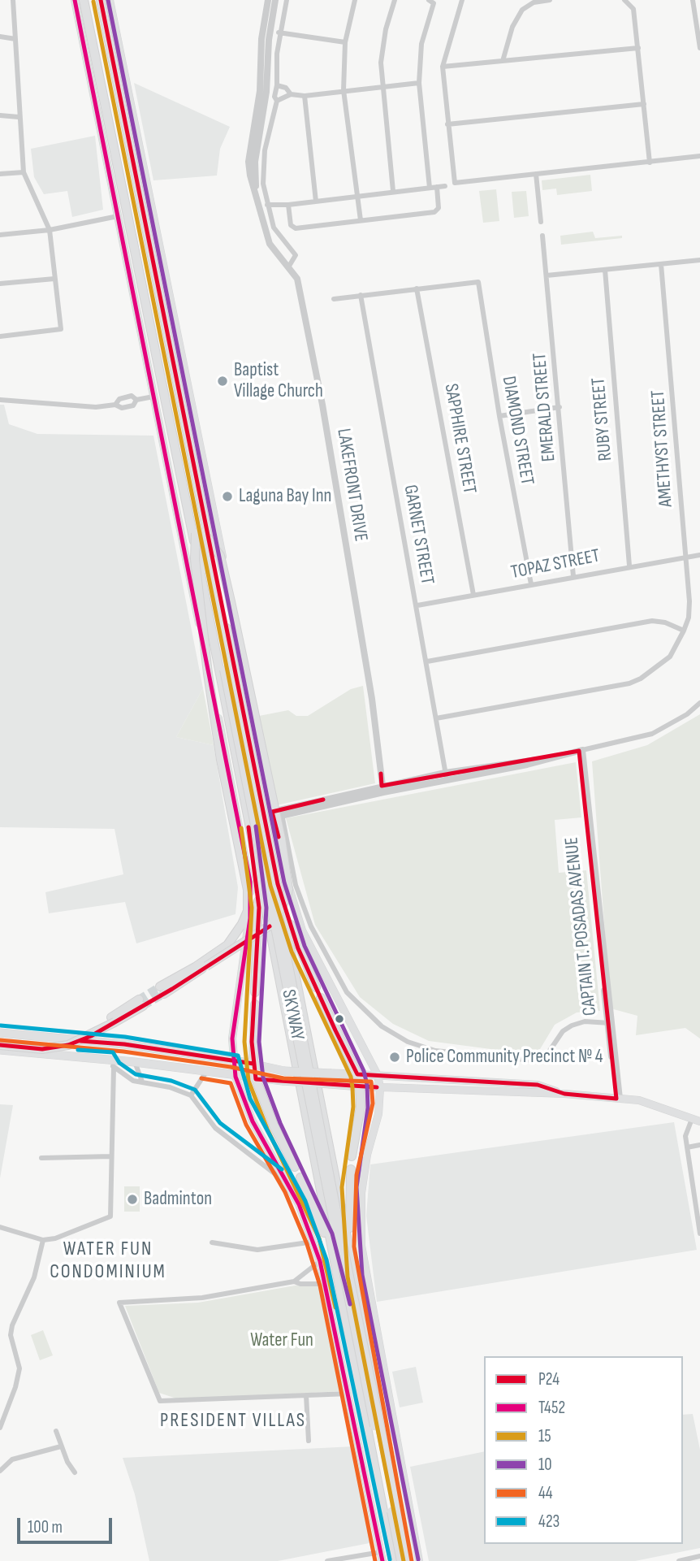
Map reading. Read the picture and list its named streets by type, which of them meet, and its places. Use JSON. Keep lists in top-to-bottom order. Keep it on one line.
{"streets":{"highway":["SKYWAY"],"street":["EMERALD STREET","RUBY STREET","DIAMOND STREET","SAPPHIRE STREET","AMETHYST STREET","LAKEFRONT DRIVE","GARNET STREET","TOPAZ STREET","CAPTAIN T. POSADAS AVENUE"]},"crossings":[["EMERALD STREET","TOPAZ STREET"],["RUBY STREET","TOPAZ STREET"],["DIAMOND STREET","SAPPHIRE STREET"],["DIAMOND STREET","TOPAZ STREET"],["SAPPHIRE STREET","TOPAZ STREET"],["AMETHYST STREET","GARNET STREET"],["AMETHYST STREET","TOPAZ STREET"],["GARNET STREET","TOPAZ STREET"]],"districts":["WATER FUN CONDOMINIUM","PRESIDENT VILLAS"],"parks":["Water Fun"],"places":["Baptist Village Church","Laguna Bay Inn","Police Community Precinct № 4","Badminton"],"lines":["transit line P24","transit line T452","transit line 10","transit line 15","transit line 423","transit line 44"],"legend":["P24","T452","15","10","44","423"],"scale_bar":"100 m"}
